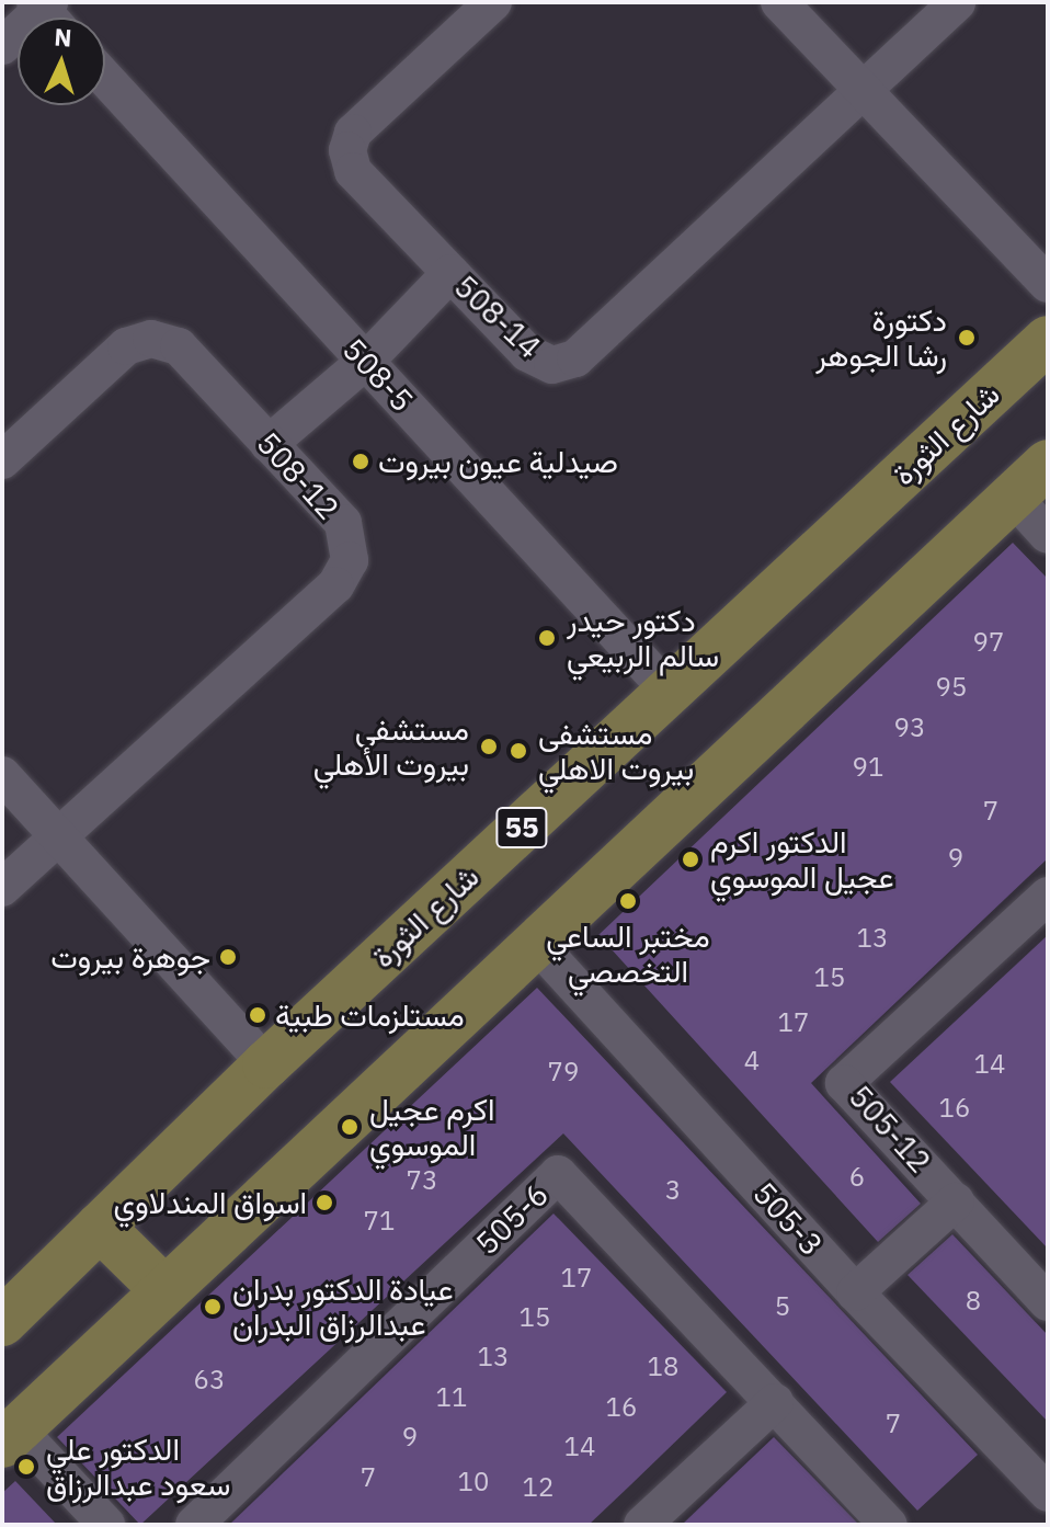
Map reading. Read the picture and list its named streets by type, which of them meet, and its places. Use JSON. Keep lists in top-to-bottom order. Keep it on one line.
{"streets":{"main road":["شارع الثورة","55"],"street":["508-14","508-5","508-12","505-12","505-6","505-3"]},"crossings":[["508-5","شارع الثورة"]],"places":["دكتورة رشا الجوهر","صيدلية عيون بيروت","دكتور حيدر سالم الربيعي","مستشفى بيروت الأهلي","مستشفى بيروت الاهلي","الدكتور اكرم عجيل الموسوي","مختبر الساعي التخصصي","جوهرة بيروت","مستلزمات طبية","اكرم عجيل الموسوي","اسواق المندلاوي","عيادة الدكتور بدران عبدالرزاق البدران","الدكتور علي سعود عبدالرزاق"],"house_numbers":["97","95","93","91","7","9","13","15","17","4","14","79","16","6","73","3","71","17","8","5","15","13","18","63","11","16","7","9","14","7","10","12"],"north":"top"}
